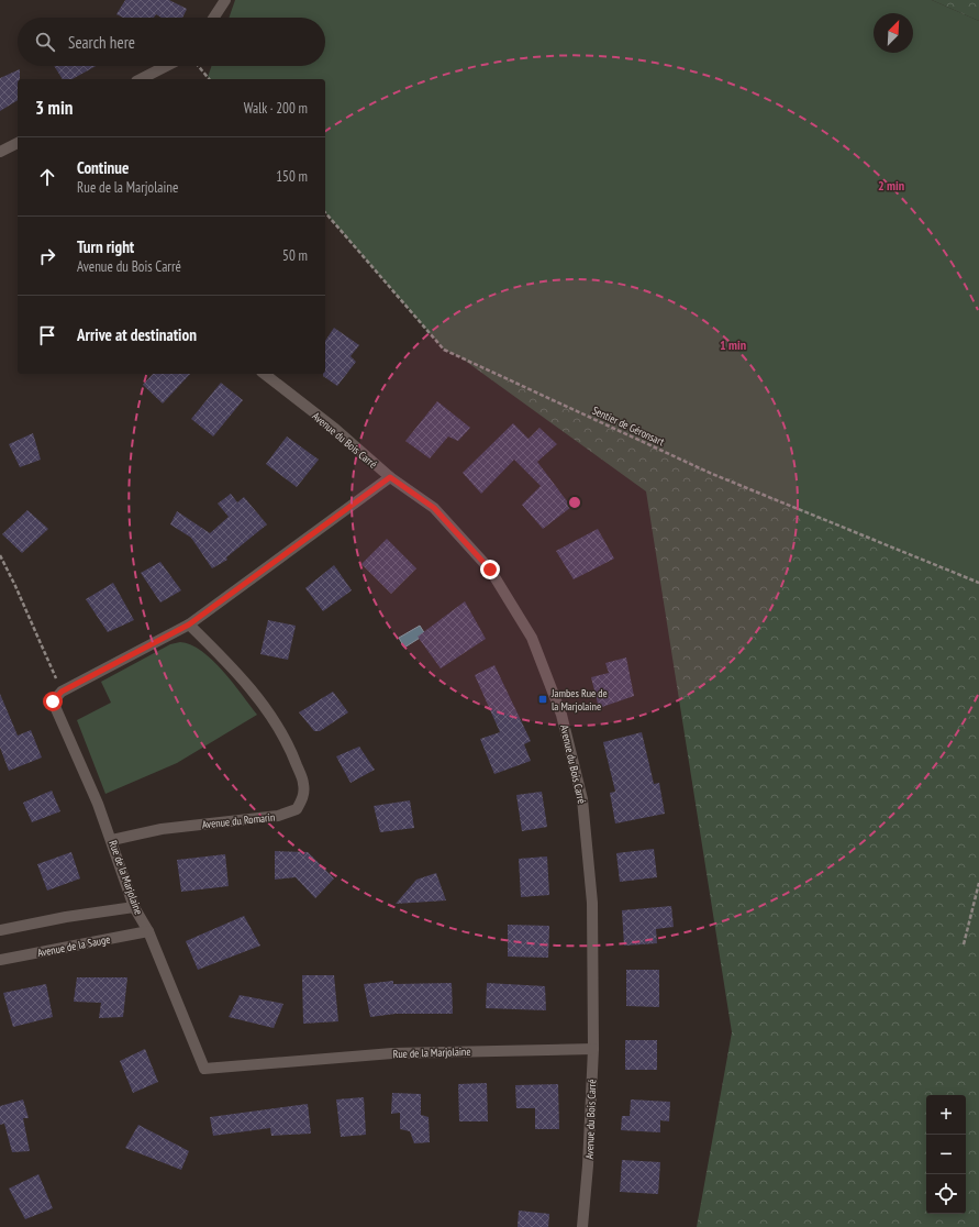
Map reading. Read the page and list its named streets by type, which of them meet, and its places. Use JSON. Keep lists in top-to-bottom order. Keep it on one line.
{"streets":{"street":["Avenue du Bois Carré","Avenue du Romarin","Rue de la Marjolaine","Avenue de la Sauge"],"path":["Sentier de Géronsart"]},"crossings":[["Avenue du Bois Carré","Rue de la Marjolaine"],["Avenue du Romarin","Rue de la Marjolaine"],["Rue de la Marjolaine","Avenue de la Sauge"]],"places":{"transit":["Jambes Rue de la Marjolaine"]},"north":"top right","page":{"search":"Search here","heading":["3 min","Walk · 200 m"],"list":[["Continue","Rue de la Marjolaine","150 m"],["Turn right","Avenue du Bois Carré","50 m"],"Arrive at destination"],"map_buttons":["+","−"]},"rings":["2 min","1 min"]}
